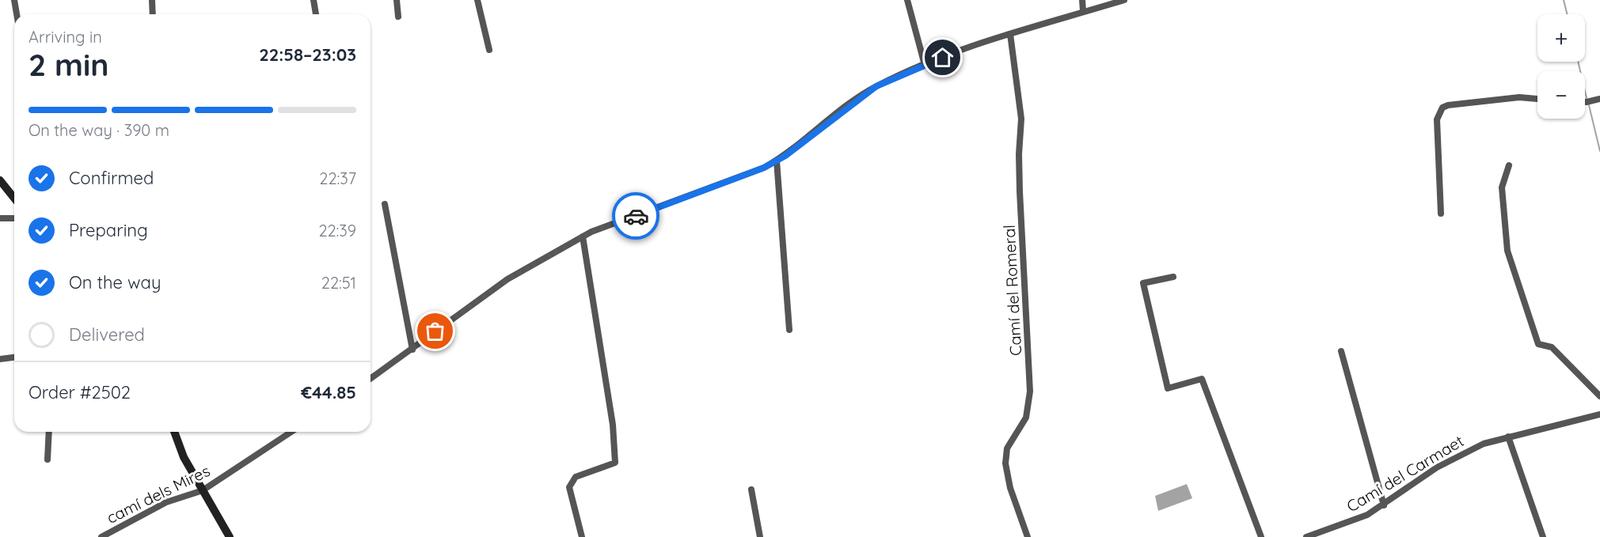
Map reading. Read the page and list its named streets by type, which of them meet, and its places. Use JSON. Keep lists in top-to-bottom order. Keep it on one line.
{"streets":{"street":["Camí del Romeral","Camí del Carmaet","camí dels Mires"]},"page":{"map_buttons":["+","−"],"heading":["2 min","Arriving in","22:58–23:03"],"panel":["Order #2502","€44.85"],"bar":"On the way · 390 m","list":[["Confirmed","22:37"],["Preparing","22:39"],["On the way","22:51"],"Delivered"]}}
